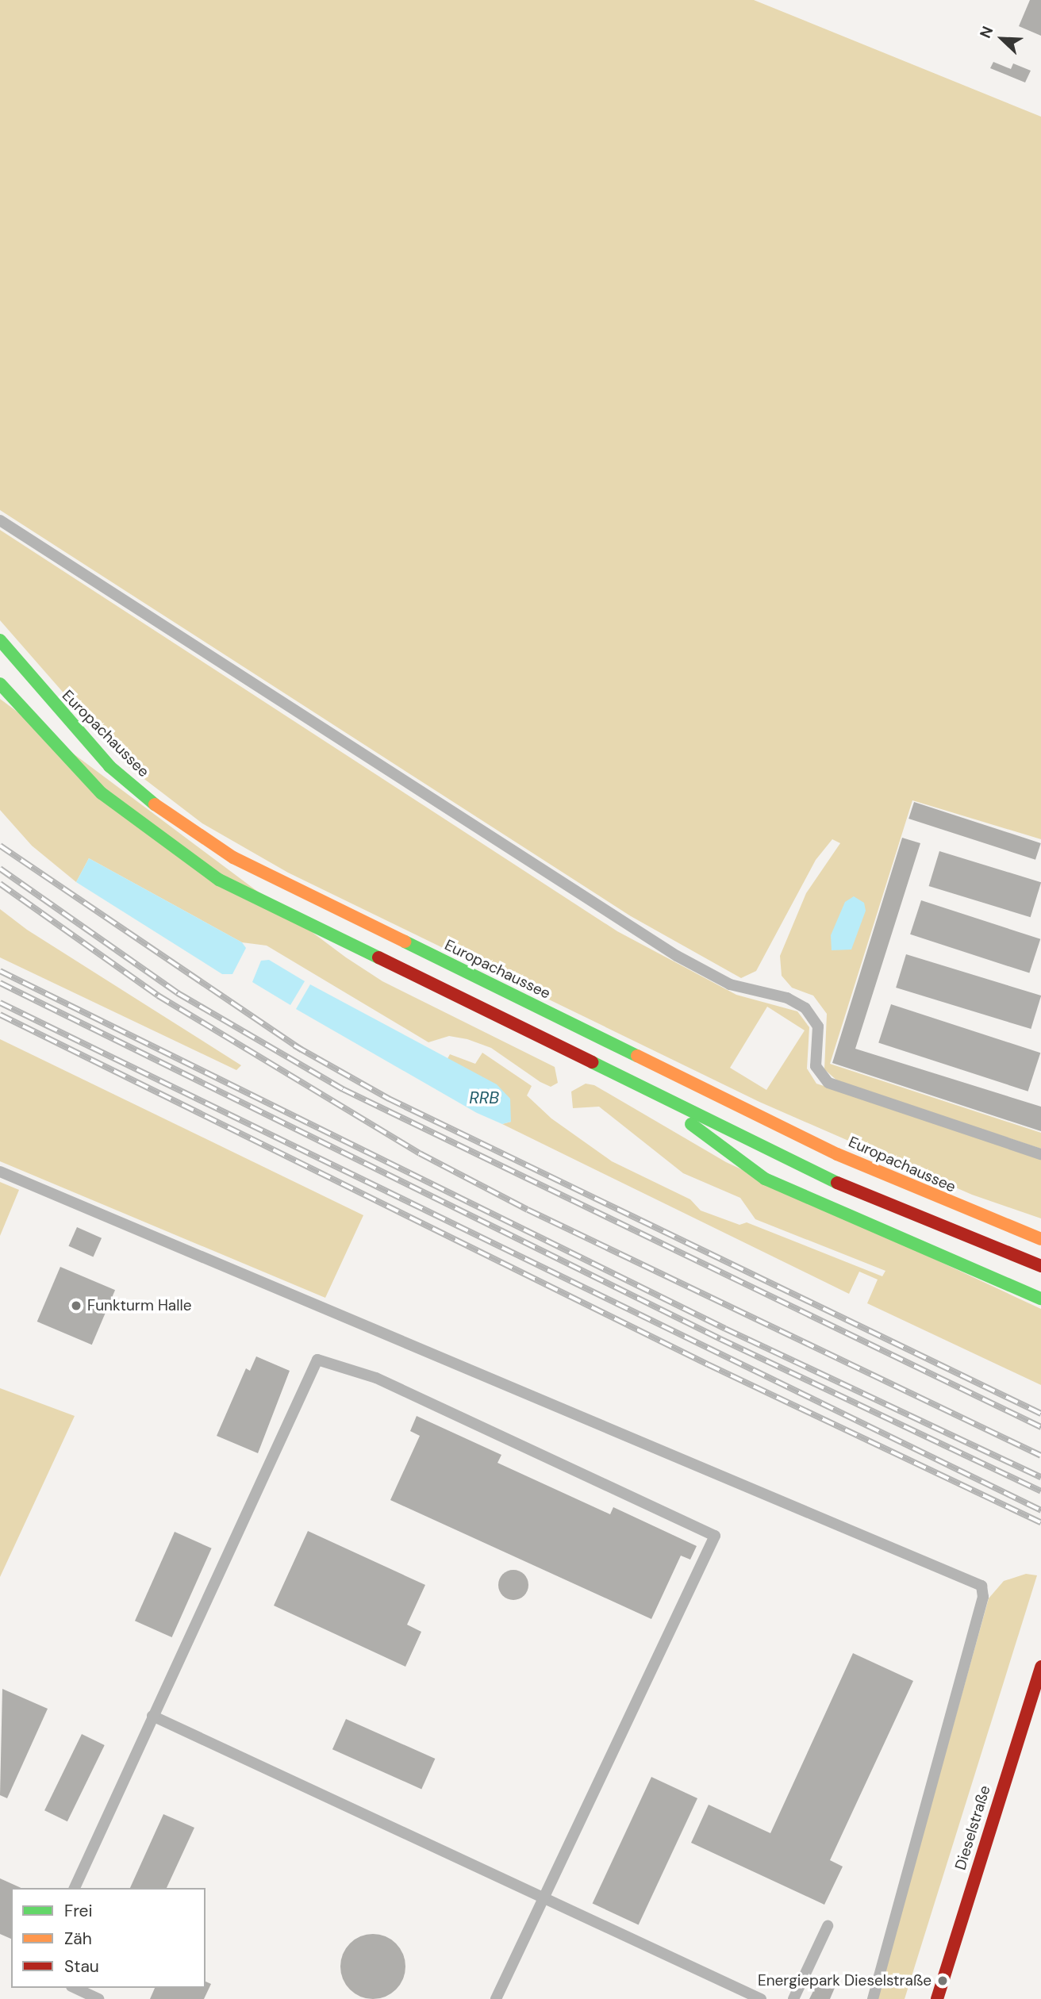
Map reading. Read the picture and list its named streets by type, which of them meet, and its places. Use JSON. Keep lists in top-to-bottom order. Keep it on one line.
{"streets":{"main road":["Europachaussee","Dieselstraße"]},"water":["RRB"],"places":["Funkturm Halle","Energiepark Dieselstraße"],"legend":["Frei","Zäh","Stau"],"north":"top left"}
